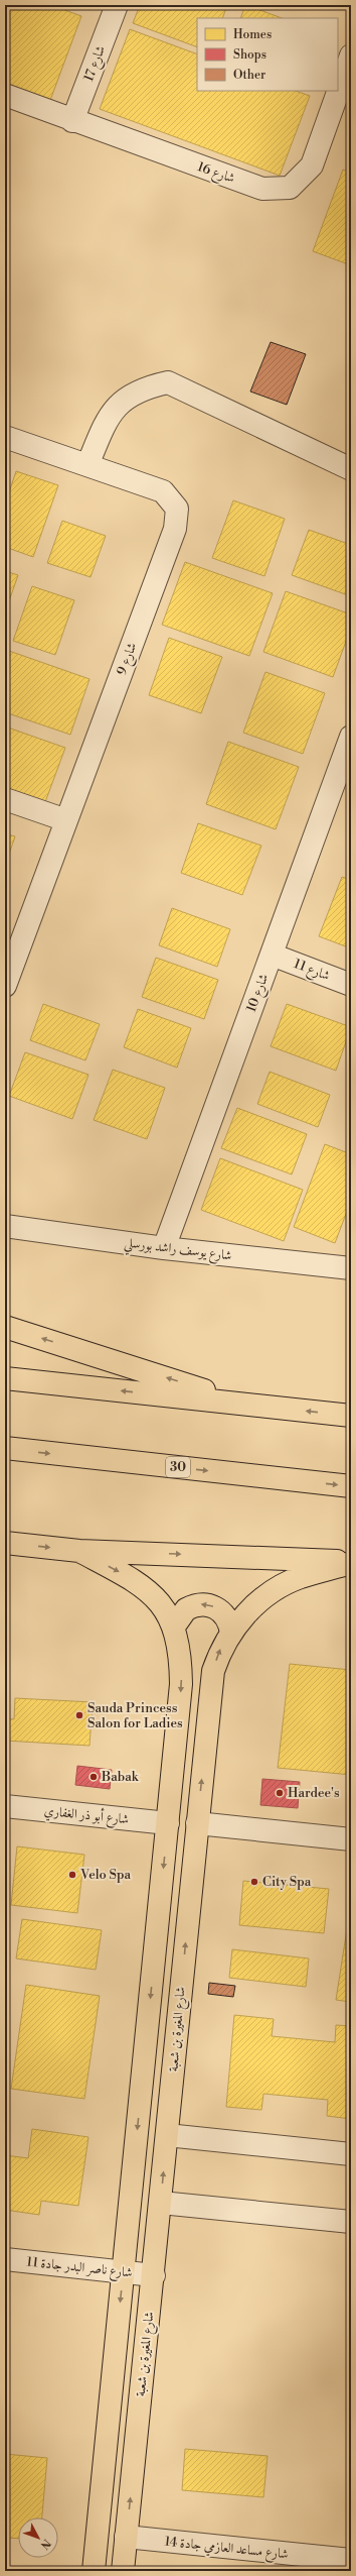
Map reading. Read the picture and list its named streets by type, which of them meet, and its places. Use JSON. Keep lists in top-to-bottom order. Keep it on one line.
{"streets":{"main road":["30","شارع المغيرة بن شعبة"],"street":["شارع 17","شارع 16","شارع 9","شارع 11","شارع 10","شارع يوسف راشد بورسلي","شارع أبو ذر الغفاري","شارع ناصر البدر جادة 11","شارع مساعد العازمي جادة 14"]},"crossings":[["شارع 17","شارع 16"],["شارع 11","شارع 10"],["شارع 10","شارع يوسف راشد بورسلي"],["شارع المغيرة بن شعبة","شارع ناصر البدر جادة 11"],["شارع المغيرة بن شعبة","شارع مساعد العازمي جادة 14"]],"places":["Sauda Princess Salon for Ladies","Babak","Hardee's","Velo Spa","City Spa"],"legend":["Homes","Shops","Other"],"north":"bottom right"}
